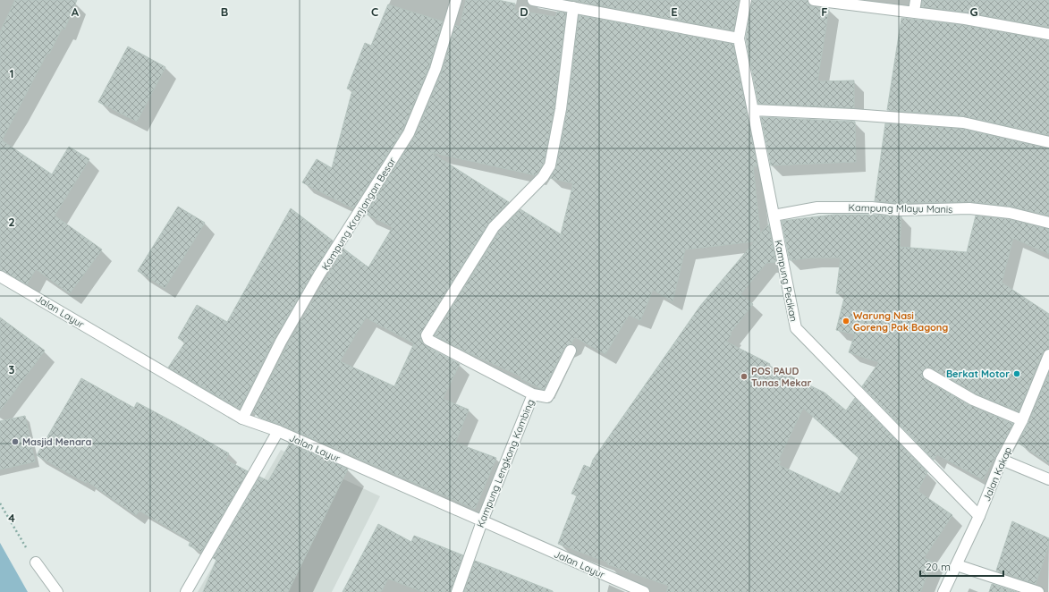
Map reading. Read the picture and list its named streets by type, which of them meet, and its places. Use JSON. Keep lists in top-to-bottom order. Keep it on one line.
{"streets":{"street":["Kampung Mlayu Manis","Kampung Kranjangan Besar","Kampung Pecikan","Jalan Layur","Kampung Lengkong Kambing","Jalan Kakap"]},"crossings":[["Kampung Mlayu Manis","Kampung Pecikan"],["Kampung Kranjangan Besar","Jalan Layur"],["Kampung Pecikan","Jalan Kakap"],["Jalan Layur","Kampung Lengkong Kambing"]],"places":["Warung Nasi Goreng Pak Bagong","Berkat Motor","POS PAUD Tunas Mekar","Masjid Menara"],"scale_bar":"20 m","grid":{"columns":["A","B","C","D","E","F","G"],"rows":["1","2","3","4"]}}
